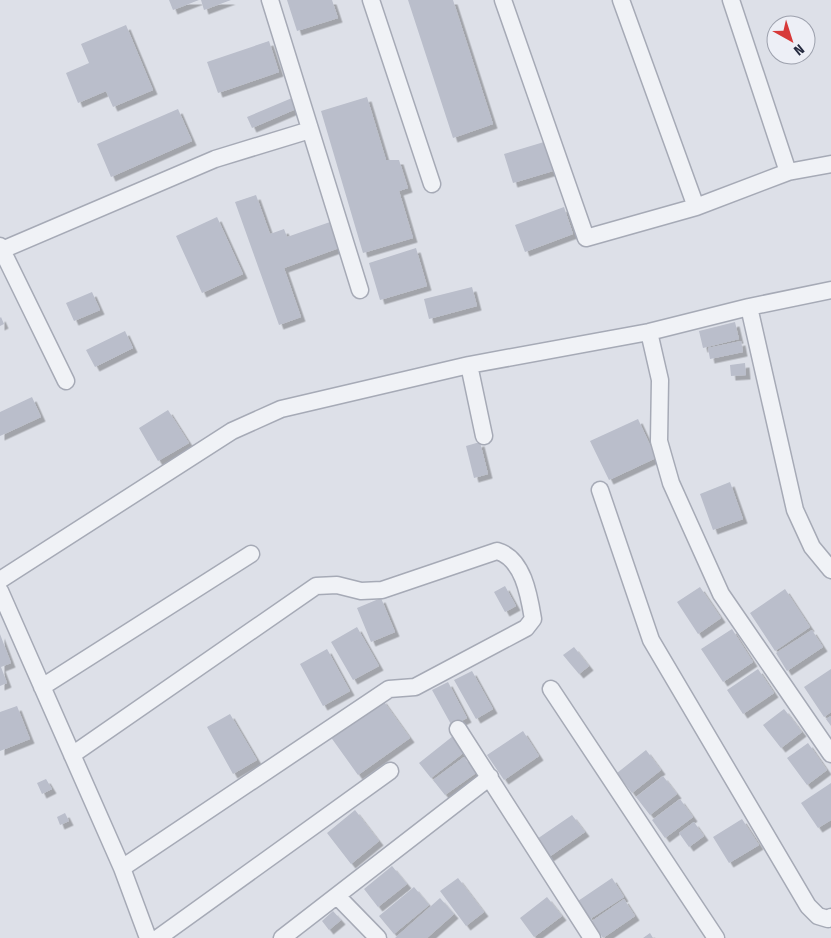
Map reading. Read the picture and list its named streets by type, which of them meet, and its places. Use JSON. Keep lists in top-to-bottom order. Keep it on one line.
{"north":"bottom right"}
